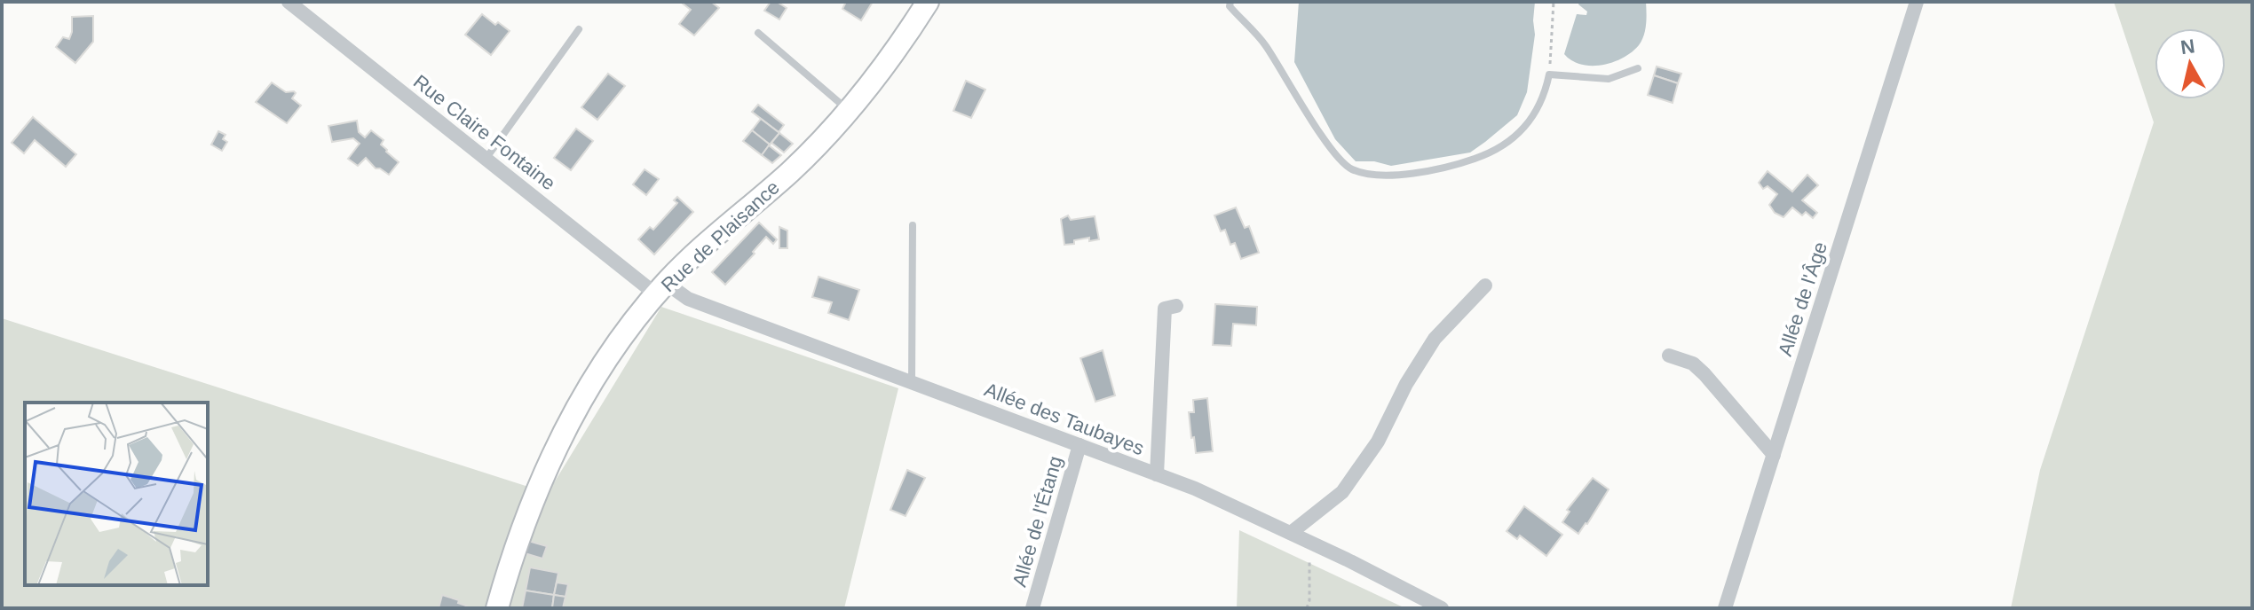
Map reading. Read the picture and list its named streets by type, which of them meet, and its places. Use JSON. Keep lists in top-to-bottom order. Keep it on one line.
{"streets":{"main road":["Rue de Plaisance"],"street":["Rue Claire Fontaine","Allée de l'Âge","Allée des Taubayes","Allée de l'Étang"]},"crossings":[["Rue Claire Fontaine","Rue de Plaisance"],["Rue Claire Fontaine","Allée des Taubayes"],["Rue de Plaisance","Allée des Taubayes"],["Allée des Taubayes","Allée de l'Étang"]],"north":"top"}
